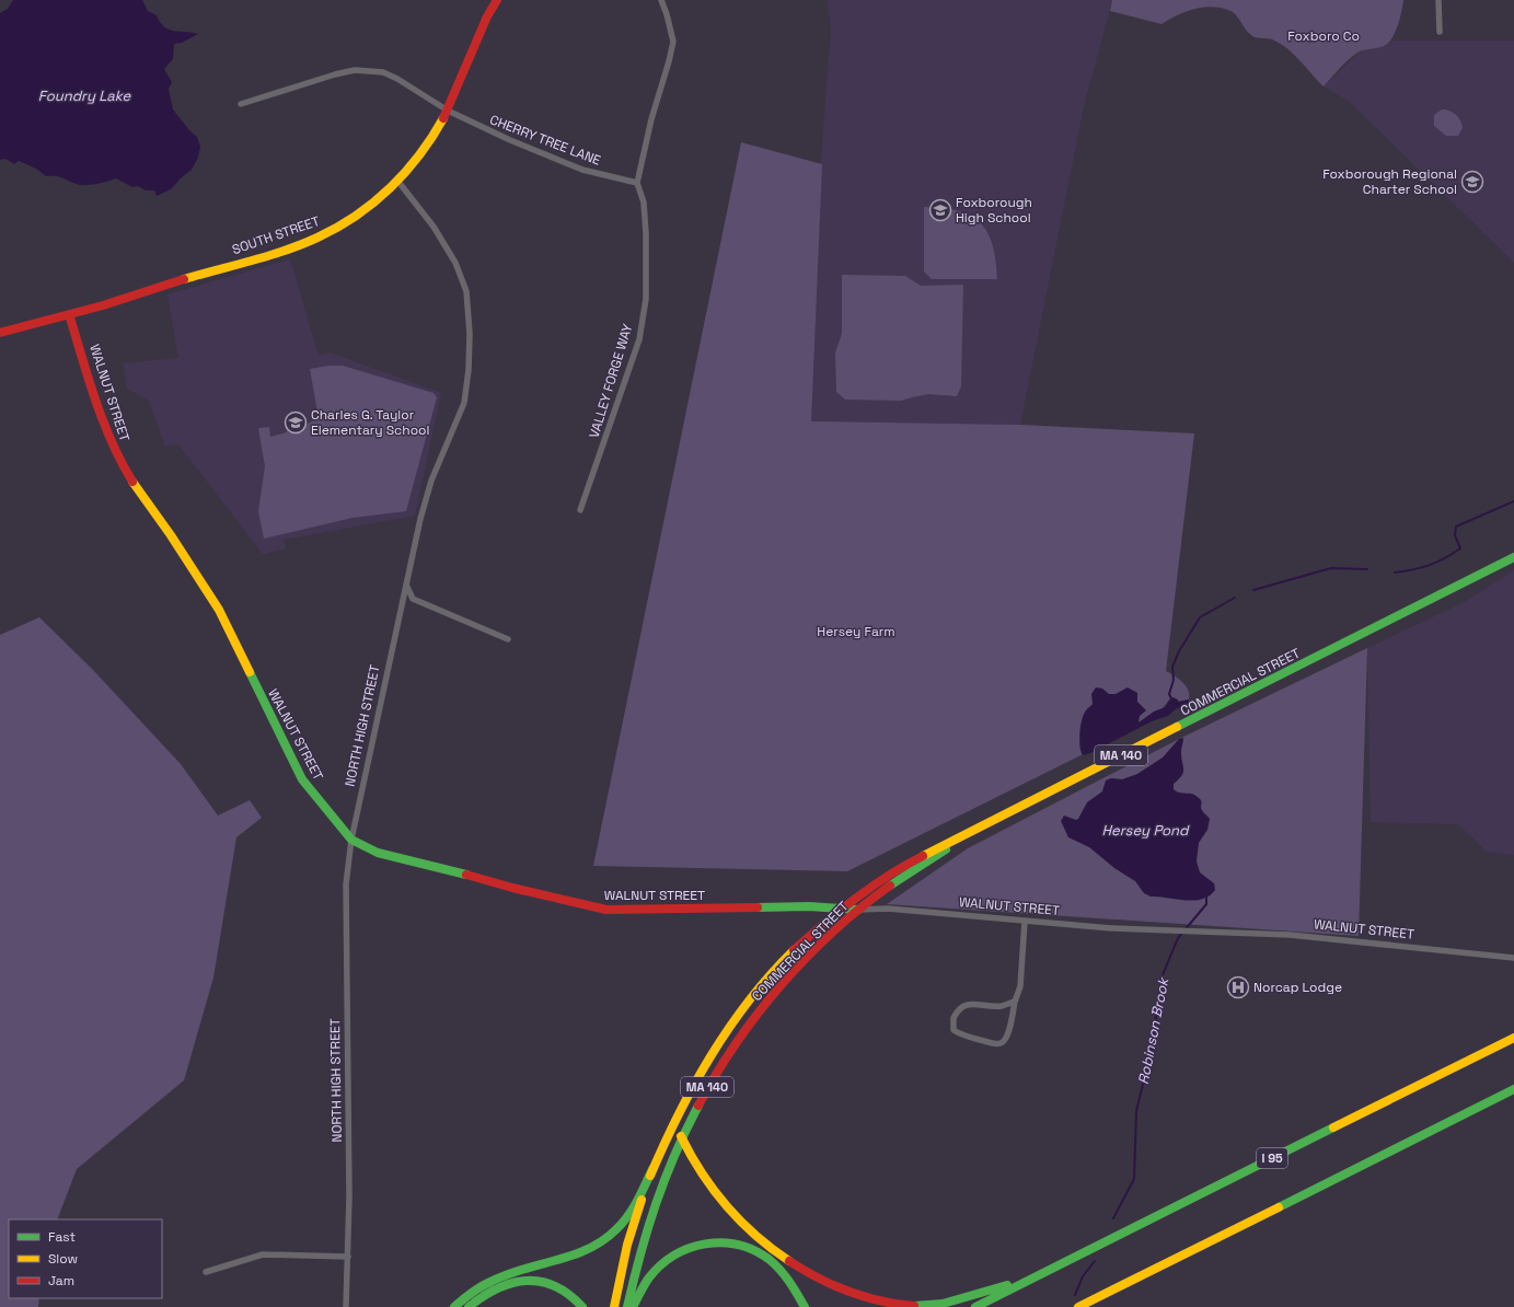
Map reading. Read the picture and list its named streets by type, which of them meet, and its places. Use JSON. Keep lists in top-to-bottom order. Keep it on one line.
{"streets":{"main road":["SOUTH STREET","WALNUT STREET","COMMERCIAL STREET","MA 140","I 95"],"street":["CHERRY TREE LANE","VALLEY FORGE WAY","NORTH HIGH STREET"]},"crossings":[["CHERRY TREE LANE","SOUTH STREET"],["CHERRY TREE LANE","VALLEY FORGE WAY"],["SOUTH STREET","WALNUT STREET"],["SOUTH STREET","NORTH HIGH STREET"],["WALNUT STREET","COMMERCIAL STREET"],["WALNUT STREET","NORTH HIGH STREET"]],"water":["Foundry Lake","Hersey Pond","Robinson Brook"],"parks":["Foxboro Co","Hersey Farm"],"places":{"school or university":["Foxborough Regional Charter School","Foxborough High School","Charles G. Taylor Elementary School"],"hospital":["Norcap Lodge"]},"legend":["Fast","Slow","Jam"]}
